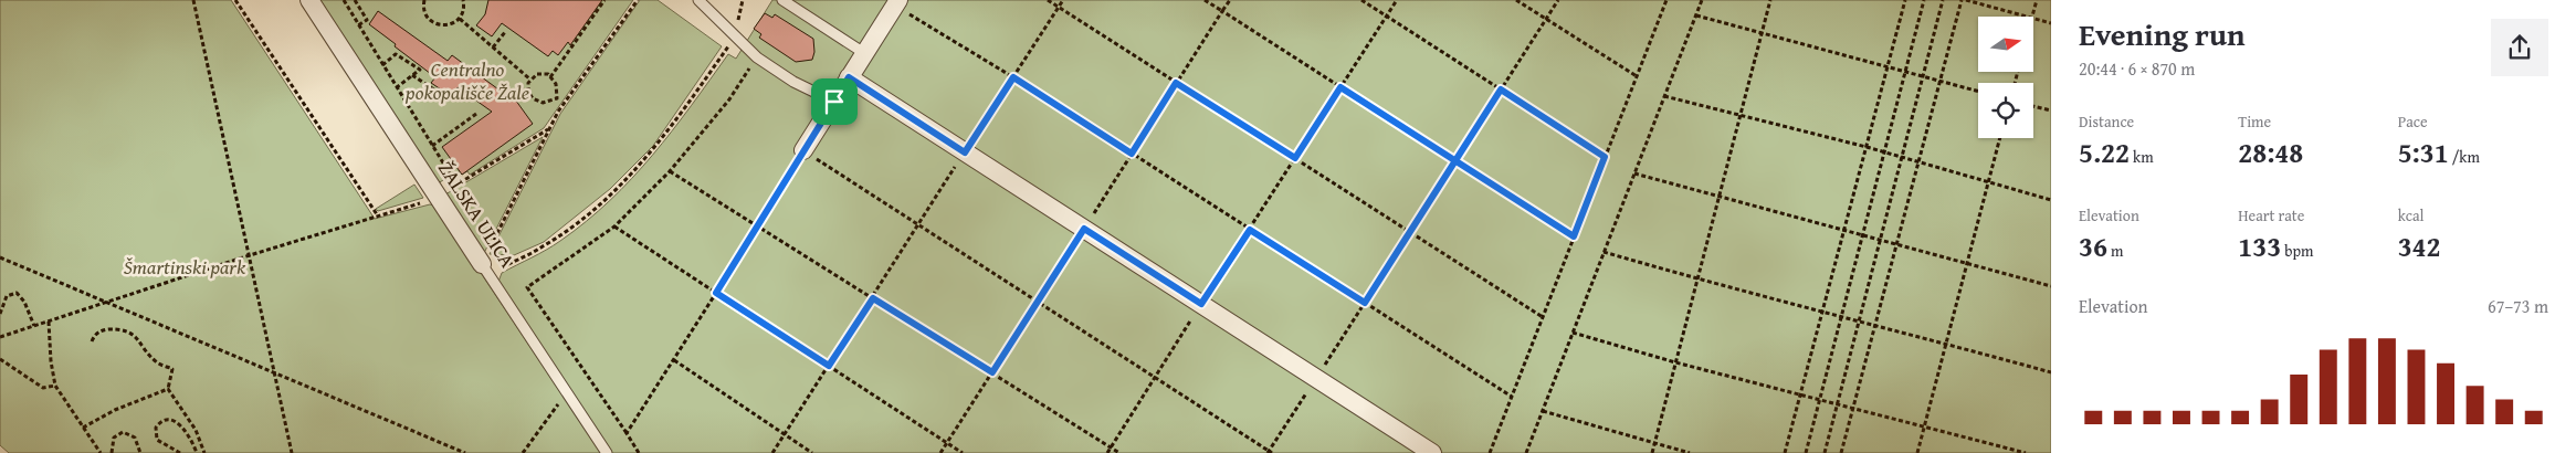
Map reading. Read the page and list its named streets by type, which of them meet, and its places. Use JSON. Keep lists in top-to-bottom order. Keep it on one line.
{"streets":{"street":["ŽALSKA ULICA"]},"parks":["Centralno pokopališče Žale","Šmartinski park"],"north":"right","page":{"heading":["Evening run","20:44 · 6 × 870 m"],"stats":[["Distance","5.22 km"],["Time","28:48"],["Pace","5:31 /km"],["Elevation","36 m"],["Heart rate","133 bpm"],["kcal","342"]],"chart":["Elevation","67–73 m"]}}
